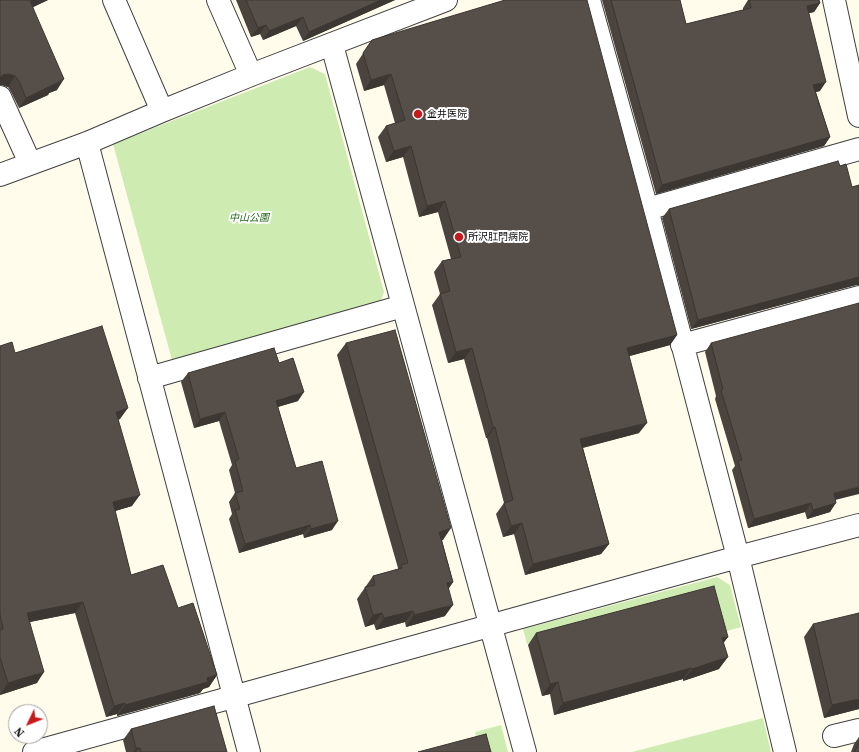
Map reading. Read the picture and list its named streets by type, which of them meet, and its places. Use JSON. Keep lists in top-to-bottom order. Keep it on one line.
{"parks":["中山公園"],"places":["金井医院","所沢肛門病院"],"north":"bottom left"}
